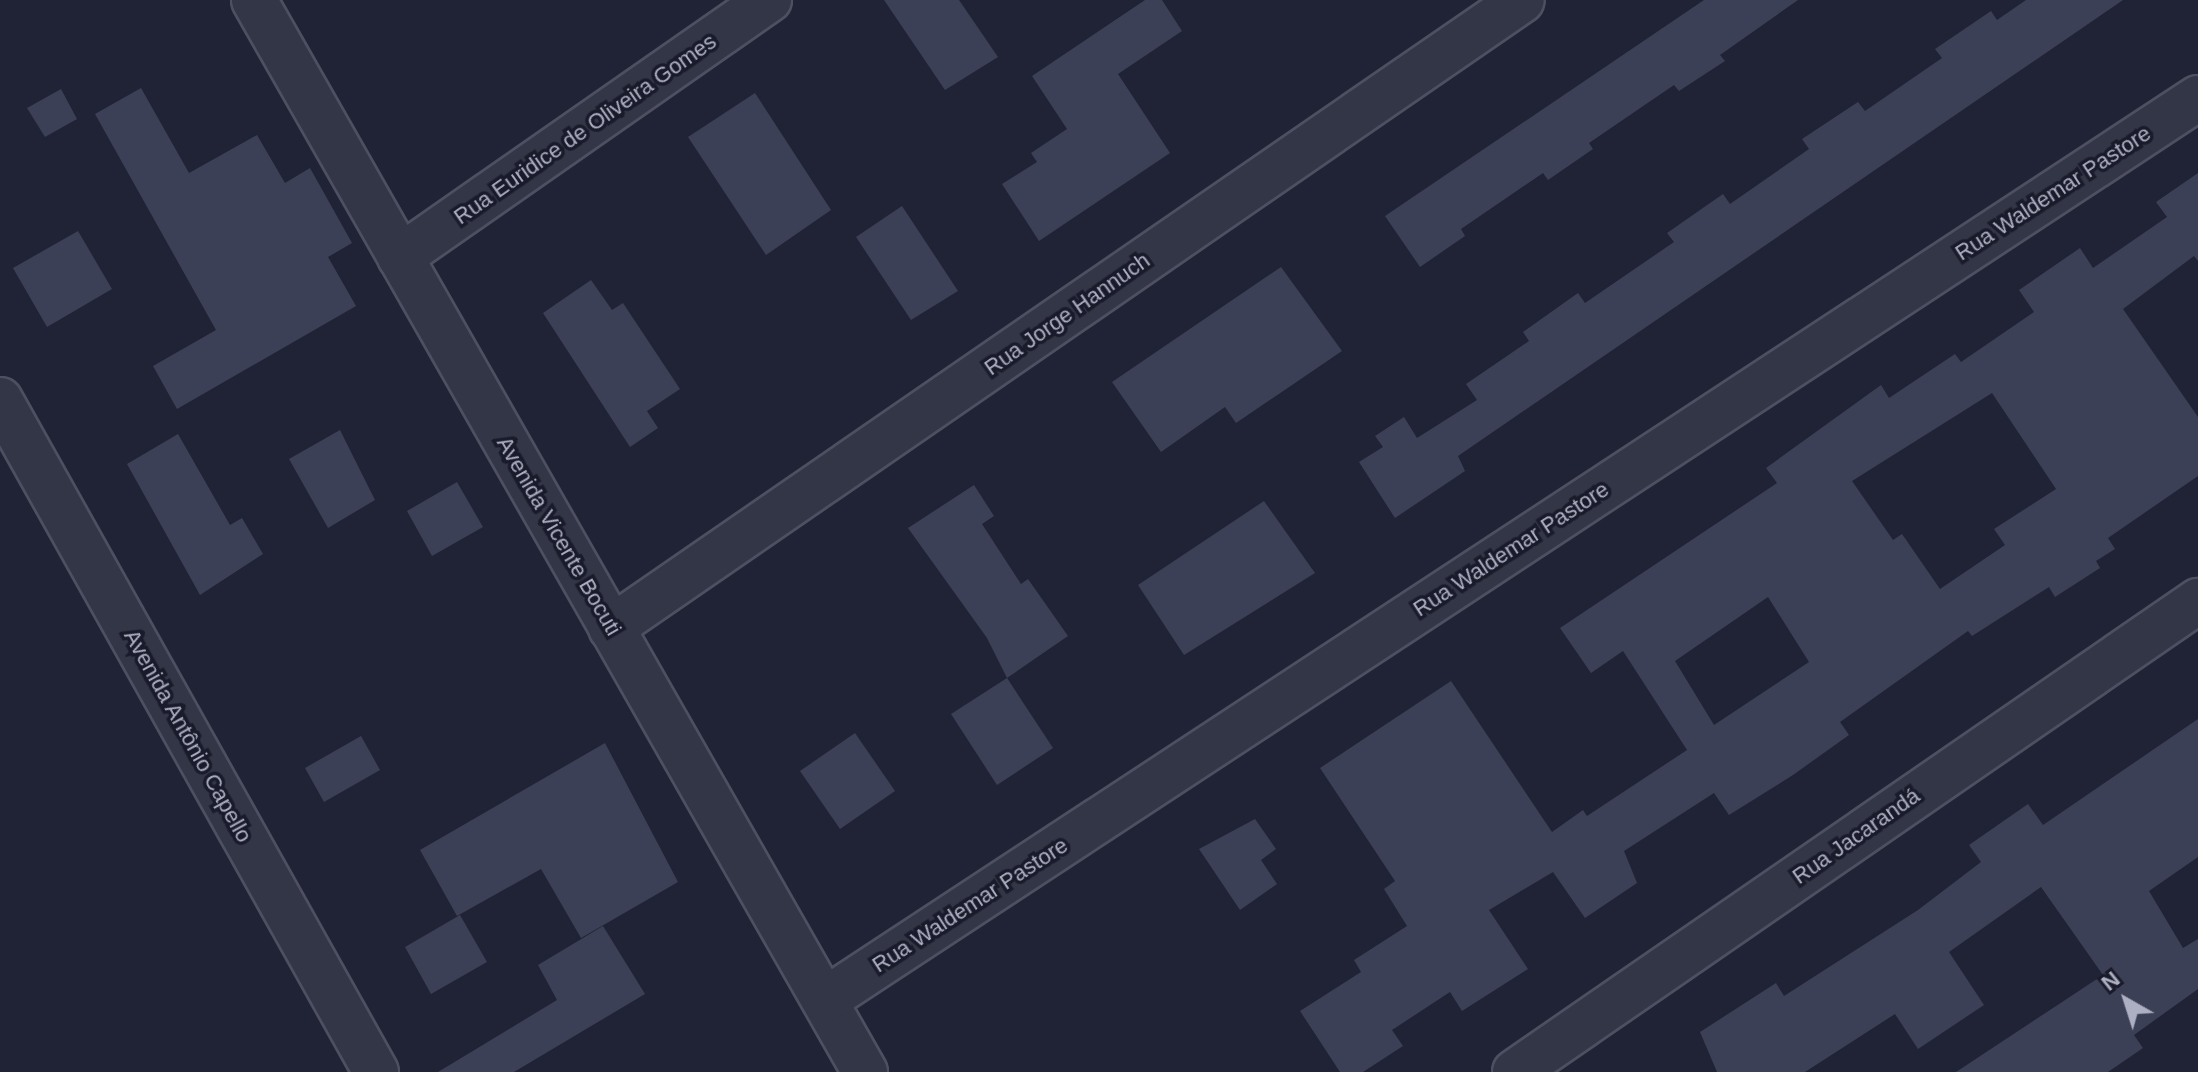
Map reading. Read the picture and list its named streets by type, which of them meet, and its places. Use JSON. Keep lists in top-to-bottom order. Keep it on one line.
{"streets":{"street":["Rua Euridice de Oliveira Gomes","Rua Waldemar Pastore","Rua Jorge Hannuch","Avenida Vicente Bocuti","Avenida Antônio Capello","Rua Jacarandá"]},"crossings":[["Rua Euridice de Oliveira Gomes","Avenida Vicente Bocuti"],["Rua Waldemar Pastore","Avenida Vicente Bocuti"],["Rua Jorge Hannuch","Avenida Vicente Bocuti"]],"north":"top left"}
